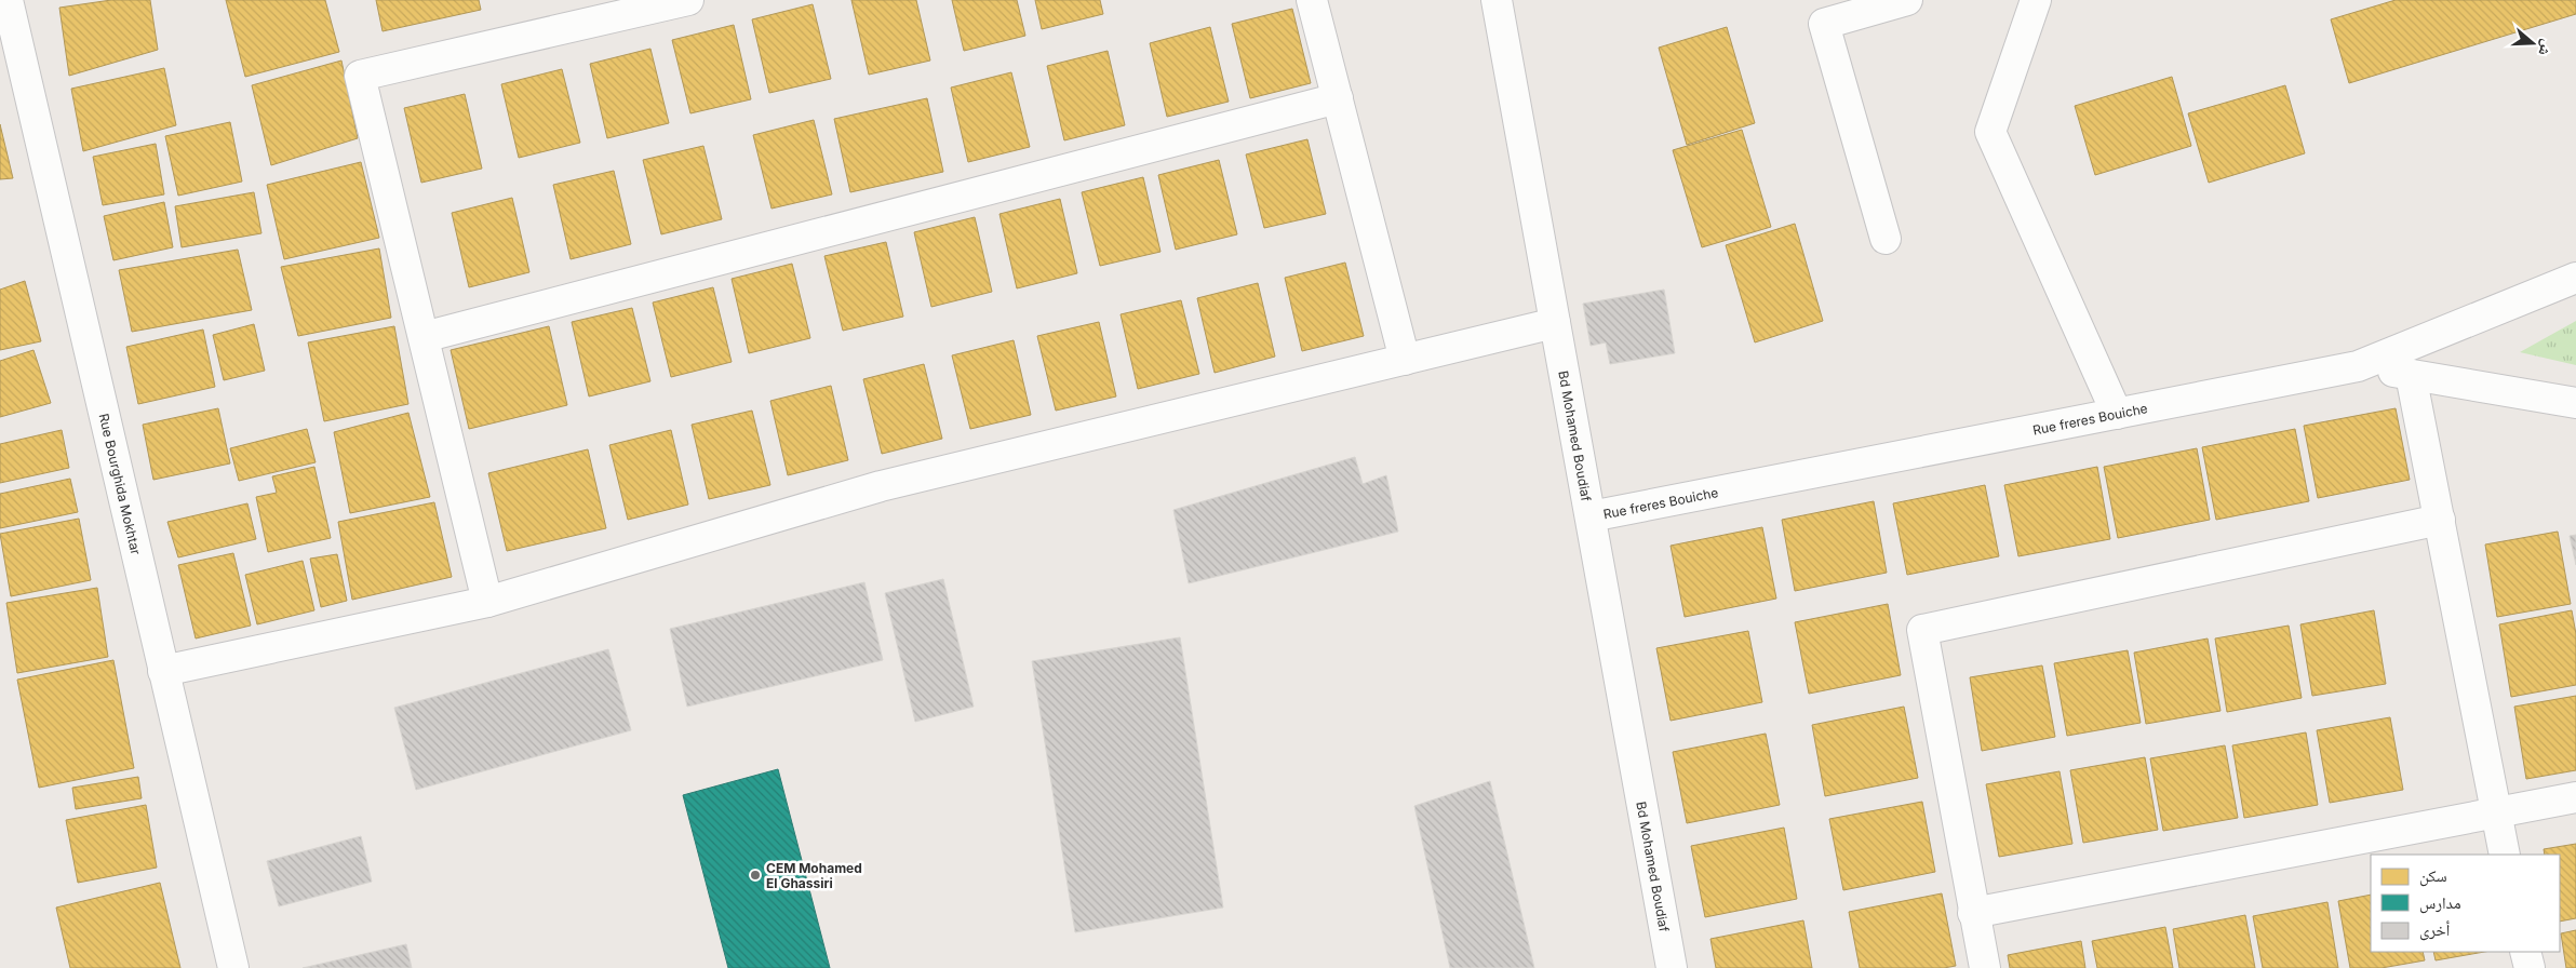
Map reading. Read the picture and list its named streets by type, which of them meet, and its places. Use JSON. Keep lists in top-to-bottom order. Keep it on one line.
{"streets":{"street":["Rue freres Bouiche","Bd Mohamed Boudiaf","Rue Bourghida Mokhtar"]},"crossings":[["Rue freres Bouiche","Bd Mohamed Boudiaf"]],"places":["CEM Mohamed El Ghassiri"],"legend":["سكن","مدارس","أخرى"],"north":"right"}
